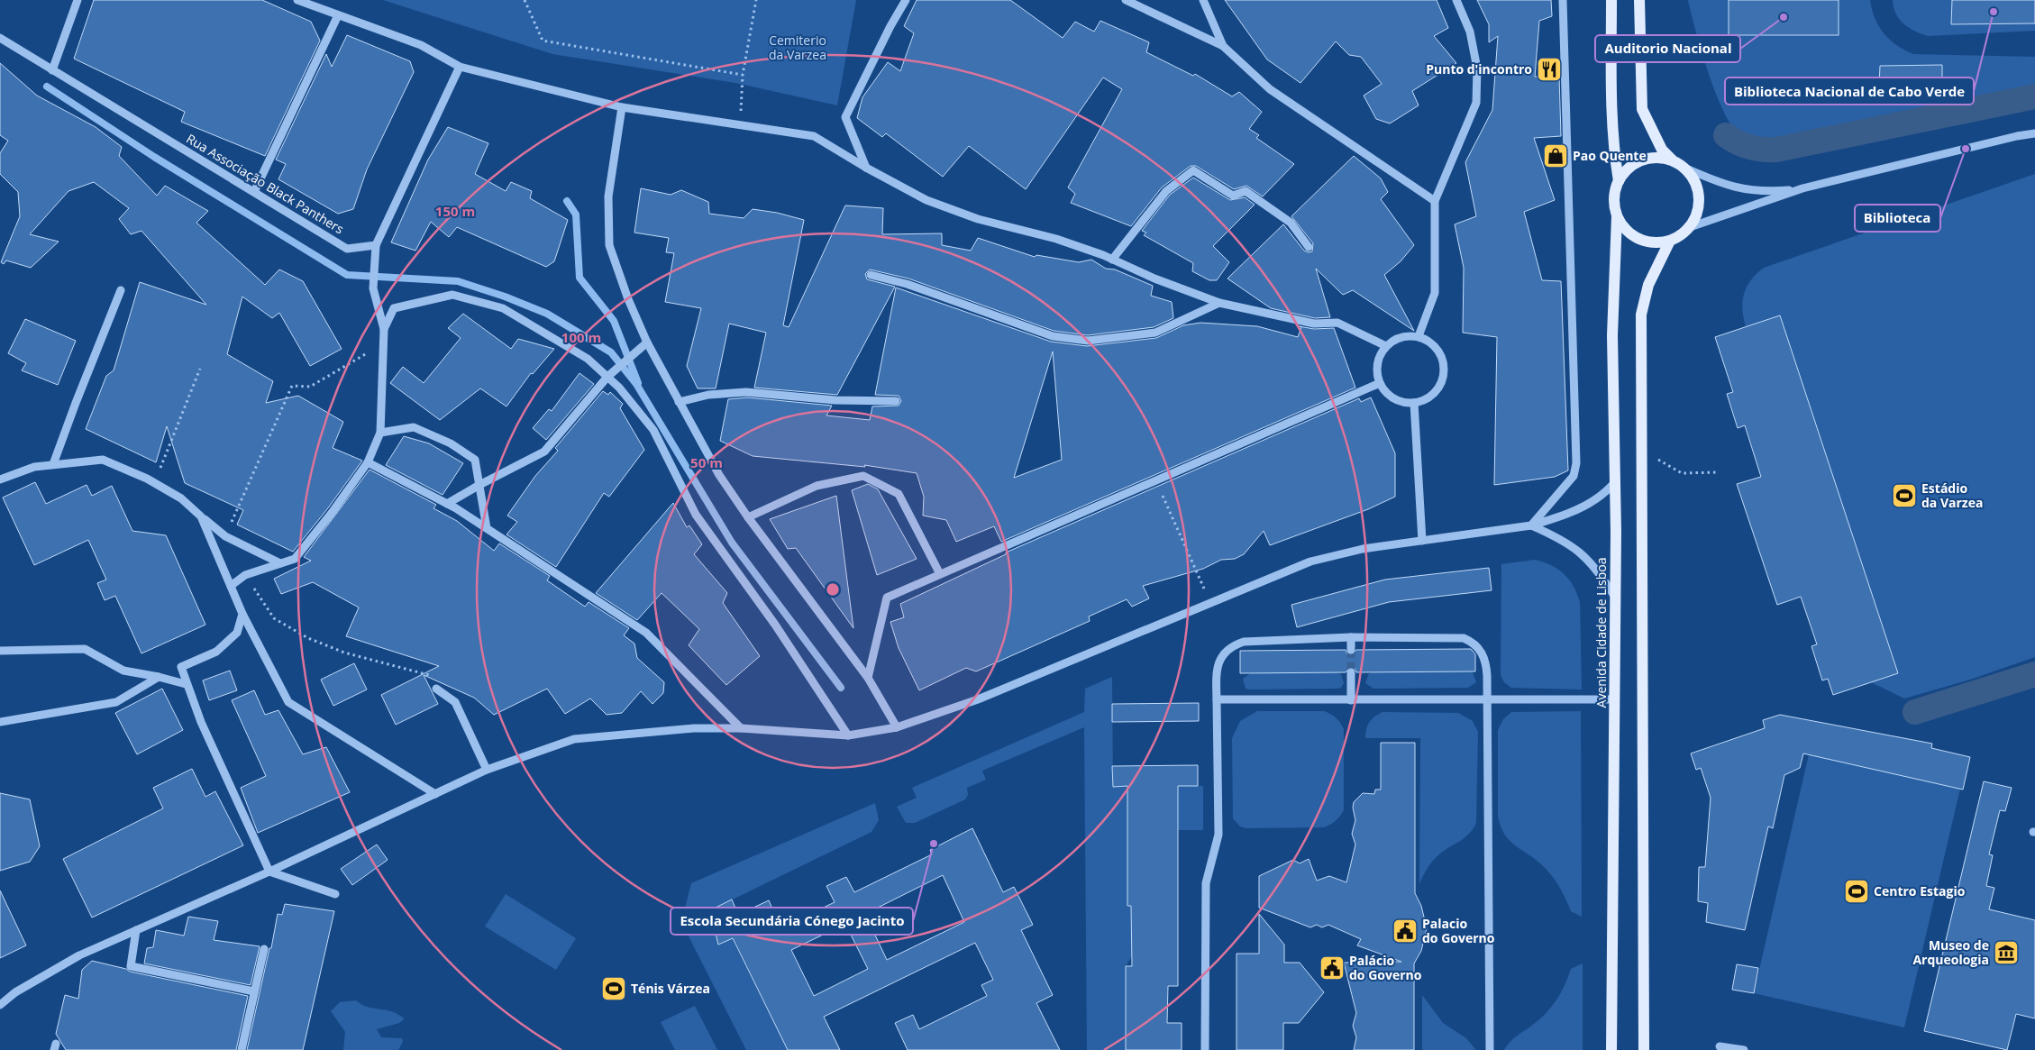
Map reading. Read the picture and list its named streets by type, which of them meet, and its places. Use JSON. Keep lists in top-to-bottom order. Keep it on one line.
{"streets":{"main road":["Avenida Cidade de Lisboa"],"street":["Rua Associação Black Panthers"]},"parks":["Cemiterio da Varzea"],"places":{"other":["Biblioteca Nacional de Cabo Verde","Auditorio Nacional","Biblioteca","Escola Secundária Cónego Jacinto"],"restaurant":["Punto d'incontro"],"shop":["Pao Quente"],"sports":["Estádio da Varzea","Centro Estagio","Ténis Várzea"],"public building":["Palacio do Governo","Palácio do Governo"],"museum":["Museo de Arqueologia"]},"rings":["150 m","100 m","50 m"]}
